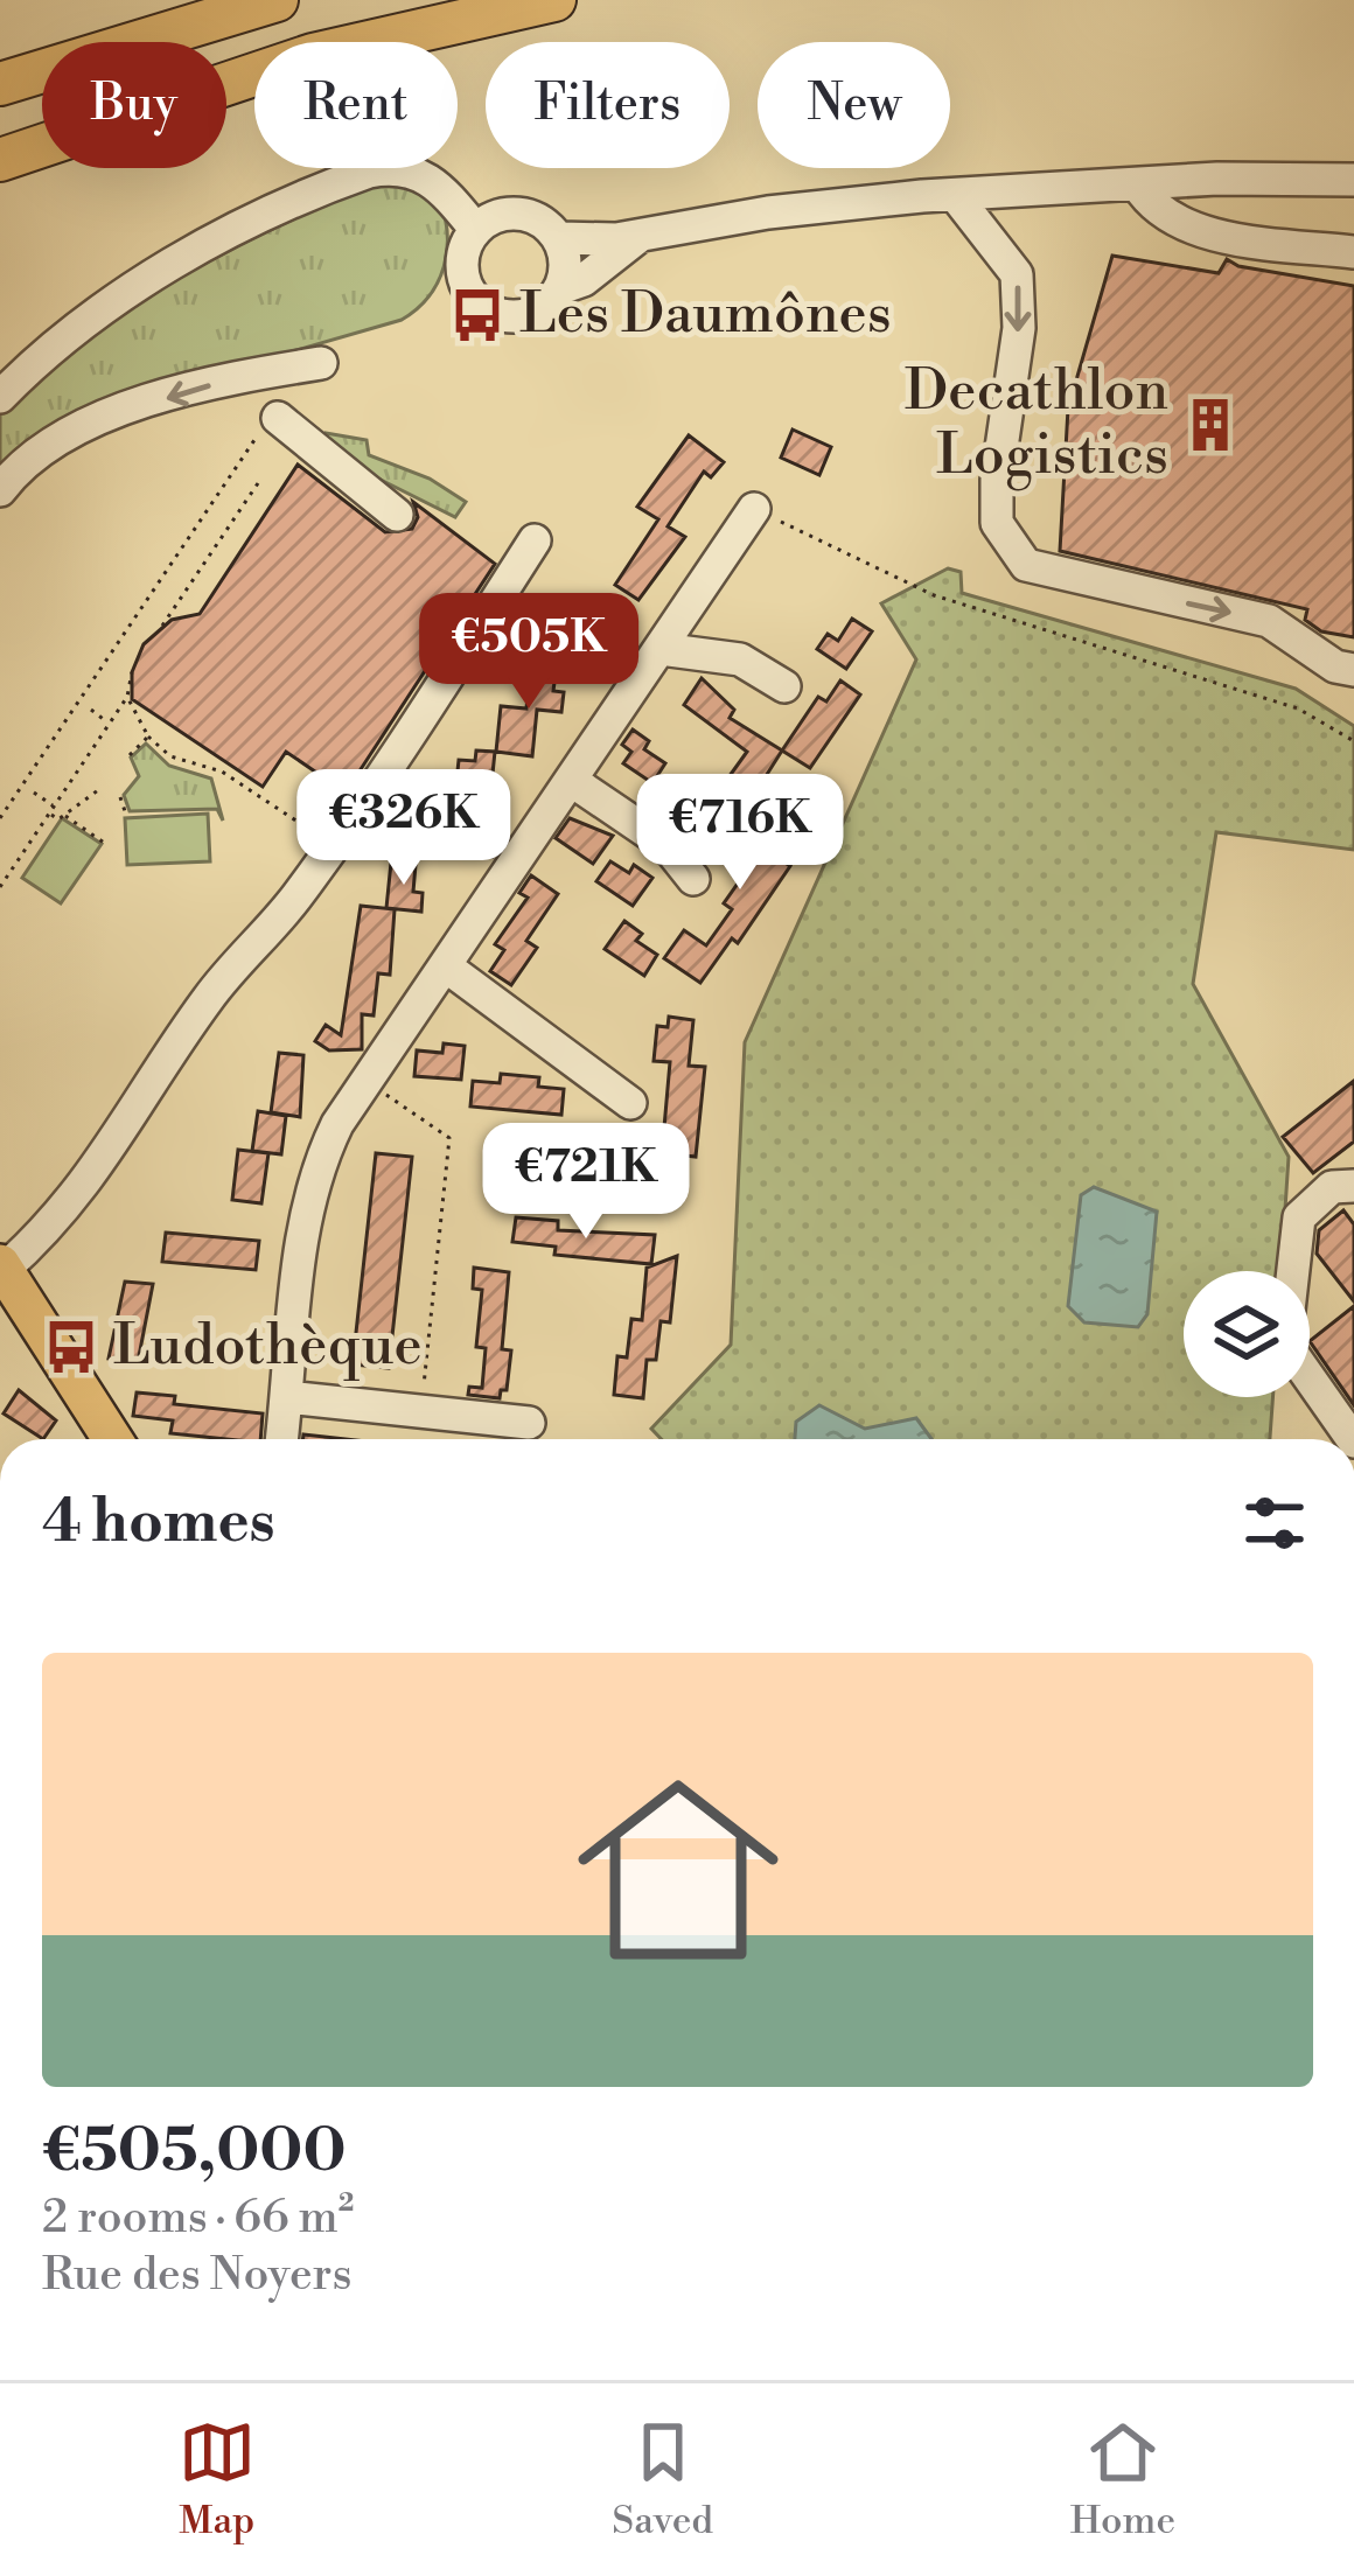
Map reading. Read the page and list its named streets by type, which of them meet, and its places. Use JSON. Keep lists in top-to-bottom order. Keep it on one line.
{"places":{"bus stop":["Les Daumônes","Ludothèque"],"building":["Decathlon Logistics"]},"page":{"chip":["Buy","Rent","Filters","New"],"price":["€505K","€326K","€716K","€721K"],"heading":"4 homes","list":[{"name":"€505,000","note":"2 rooms · 66 m² · Rue des Noyers"}],"tabs":["Map","Saved","Home"]}}
